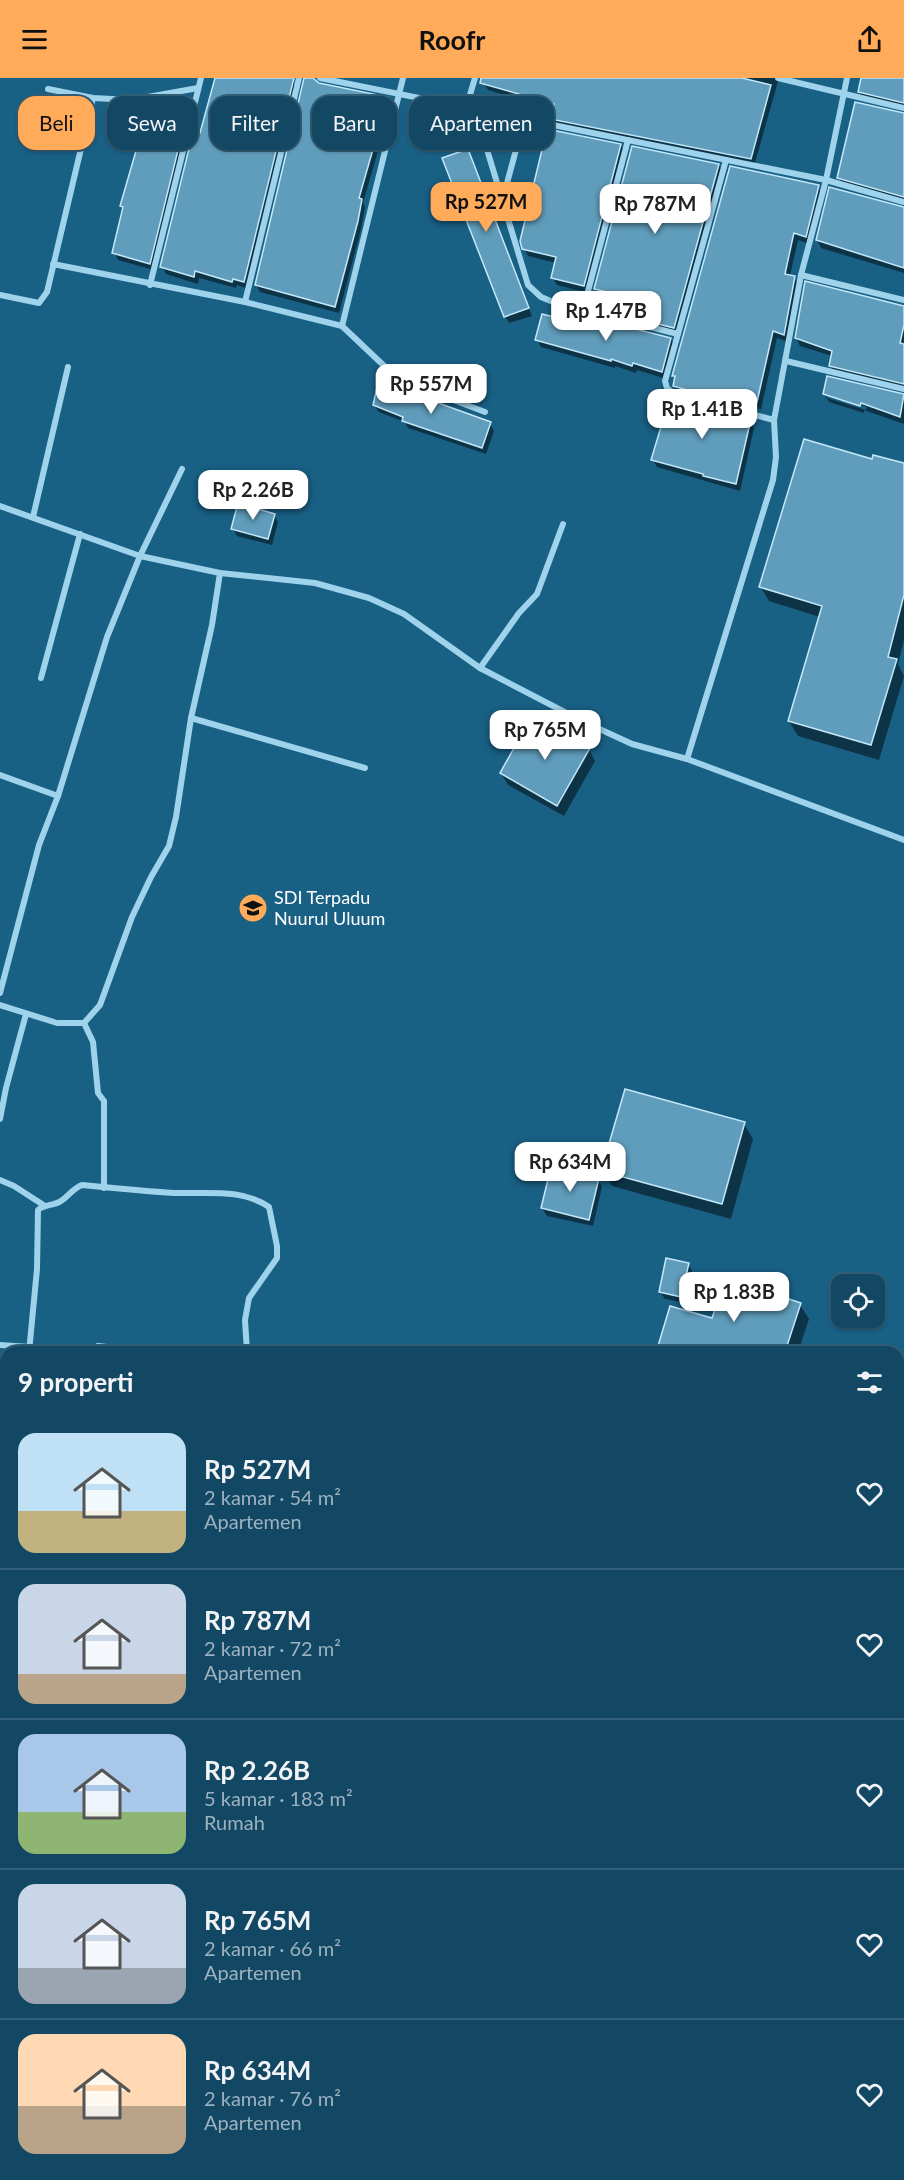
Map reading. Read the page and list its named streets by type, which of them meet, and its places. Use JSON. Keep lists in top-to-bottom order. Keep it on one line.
{"places":{"school or university":["SDI Terpadu Nuurul Uluum"]},"page":{"header":"Roofr","chip":["Beli","Sewa","Filter","Baru","Apartemen"],"price":["Rp 527M","Rp 787M","Rp 1.47B","Rp 557M","Rp 1.41B","Rp 2.26B","Rp 765M","Rp 634M","Rp 1.83B"],"heading":"9 properti","list":[{"name":"Rp 527M","note":"2 kamar · 54 m² · Apartemen"},{"name":"Rp 787M","note":"2 kamar · 72 m² · Apartemen"},{"name":"Rp 2.26B","note":"5 kamar · 183 m² · Rumah"},{"name":"Rp 765M","note":"2 kamar · 66 m² · Apartemen"},{"name":"Rp 634M","note":"2 kamar · 76 m² · Apartemen"}]}}
